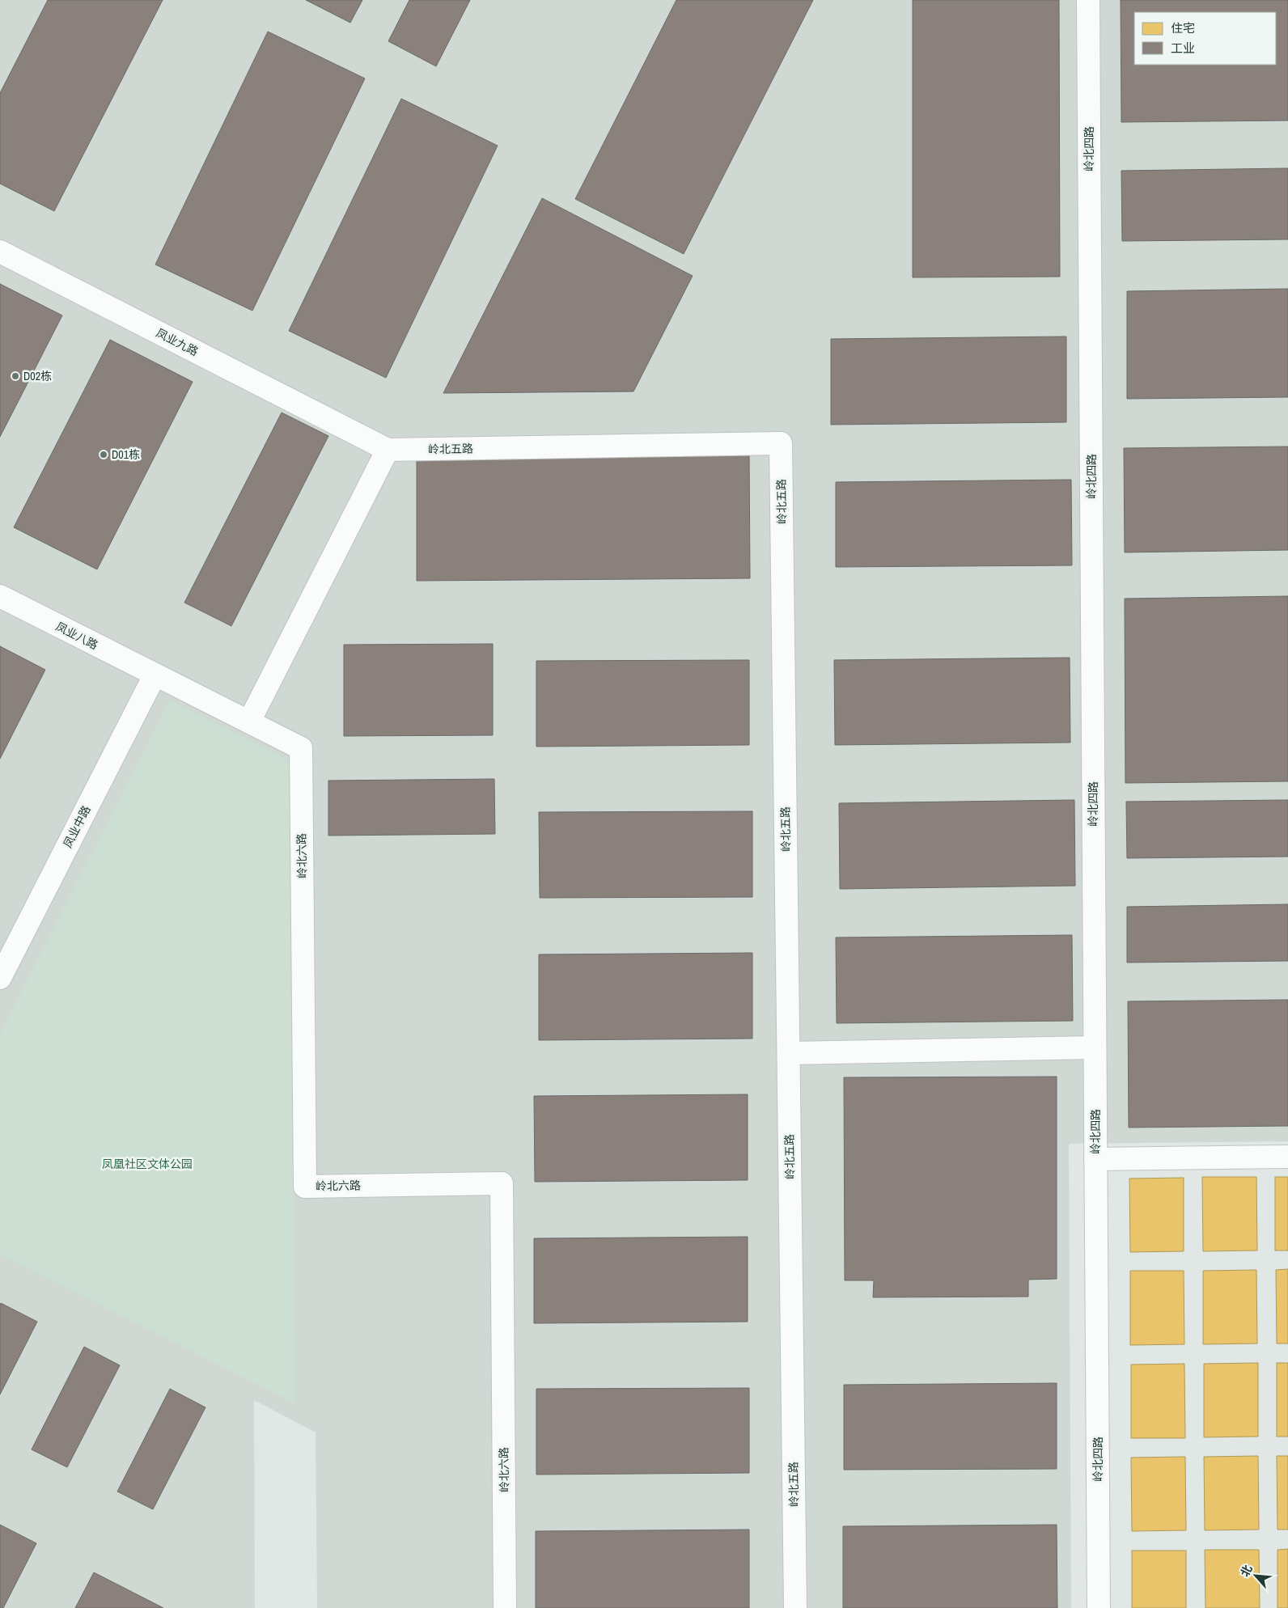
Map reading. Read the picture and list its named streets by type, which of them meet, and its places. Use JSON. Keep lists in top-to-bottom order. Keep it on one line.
{"streets":{"lane":["岭北四路","凤业九路","岭北五路","凤业八路","凤业中路","岭北六路"]},"crossings":[["凤业九路","岭北五路"],["凤业八路","凤业中路"],["凤业八路","岭北六路"],["凤业中路","岭北六路"]],"parks":["凤凰社区文体公园"],"places":["D02栋","D01栋"],"legend":["住宅","工业"],"north":"top left"}
